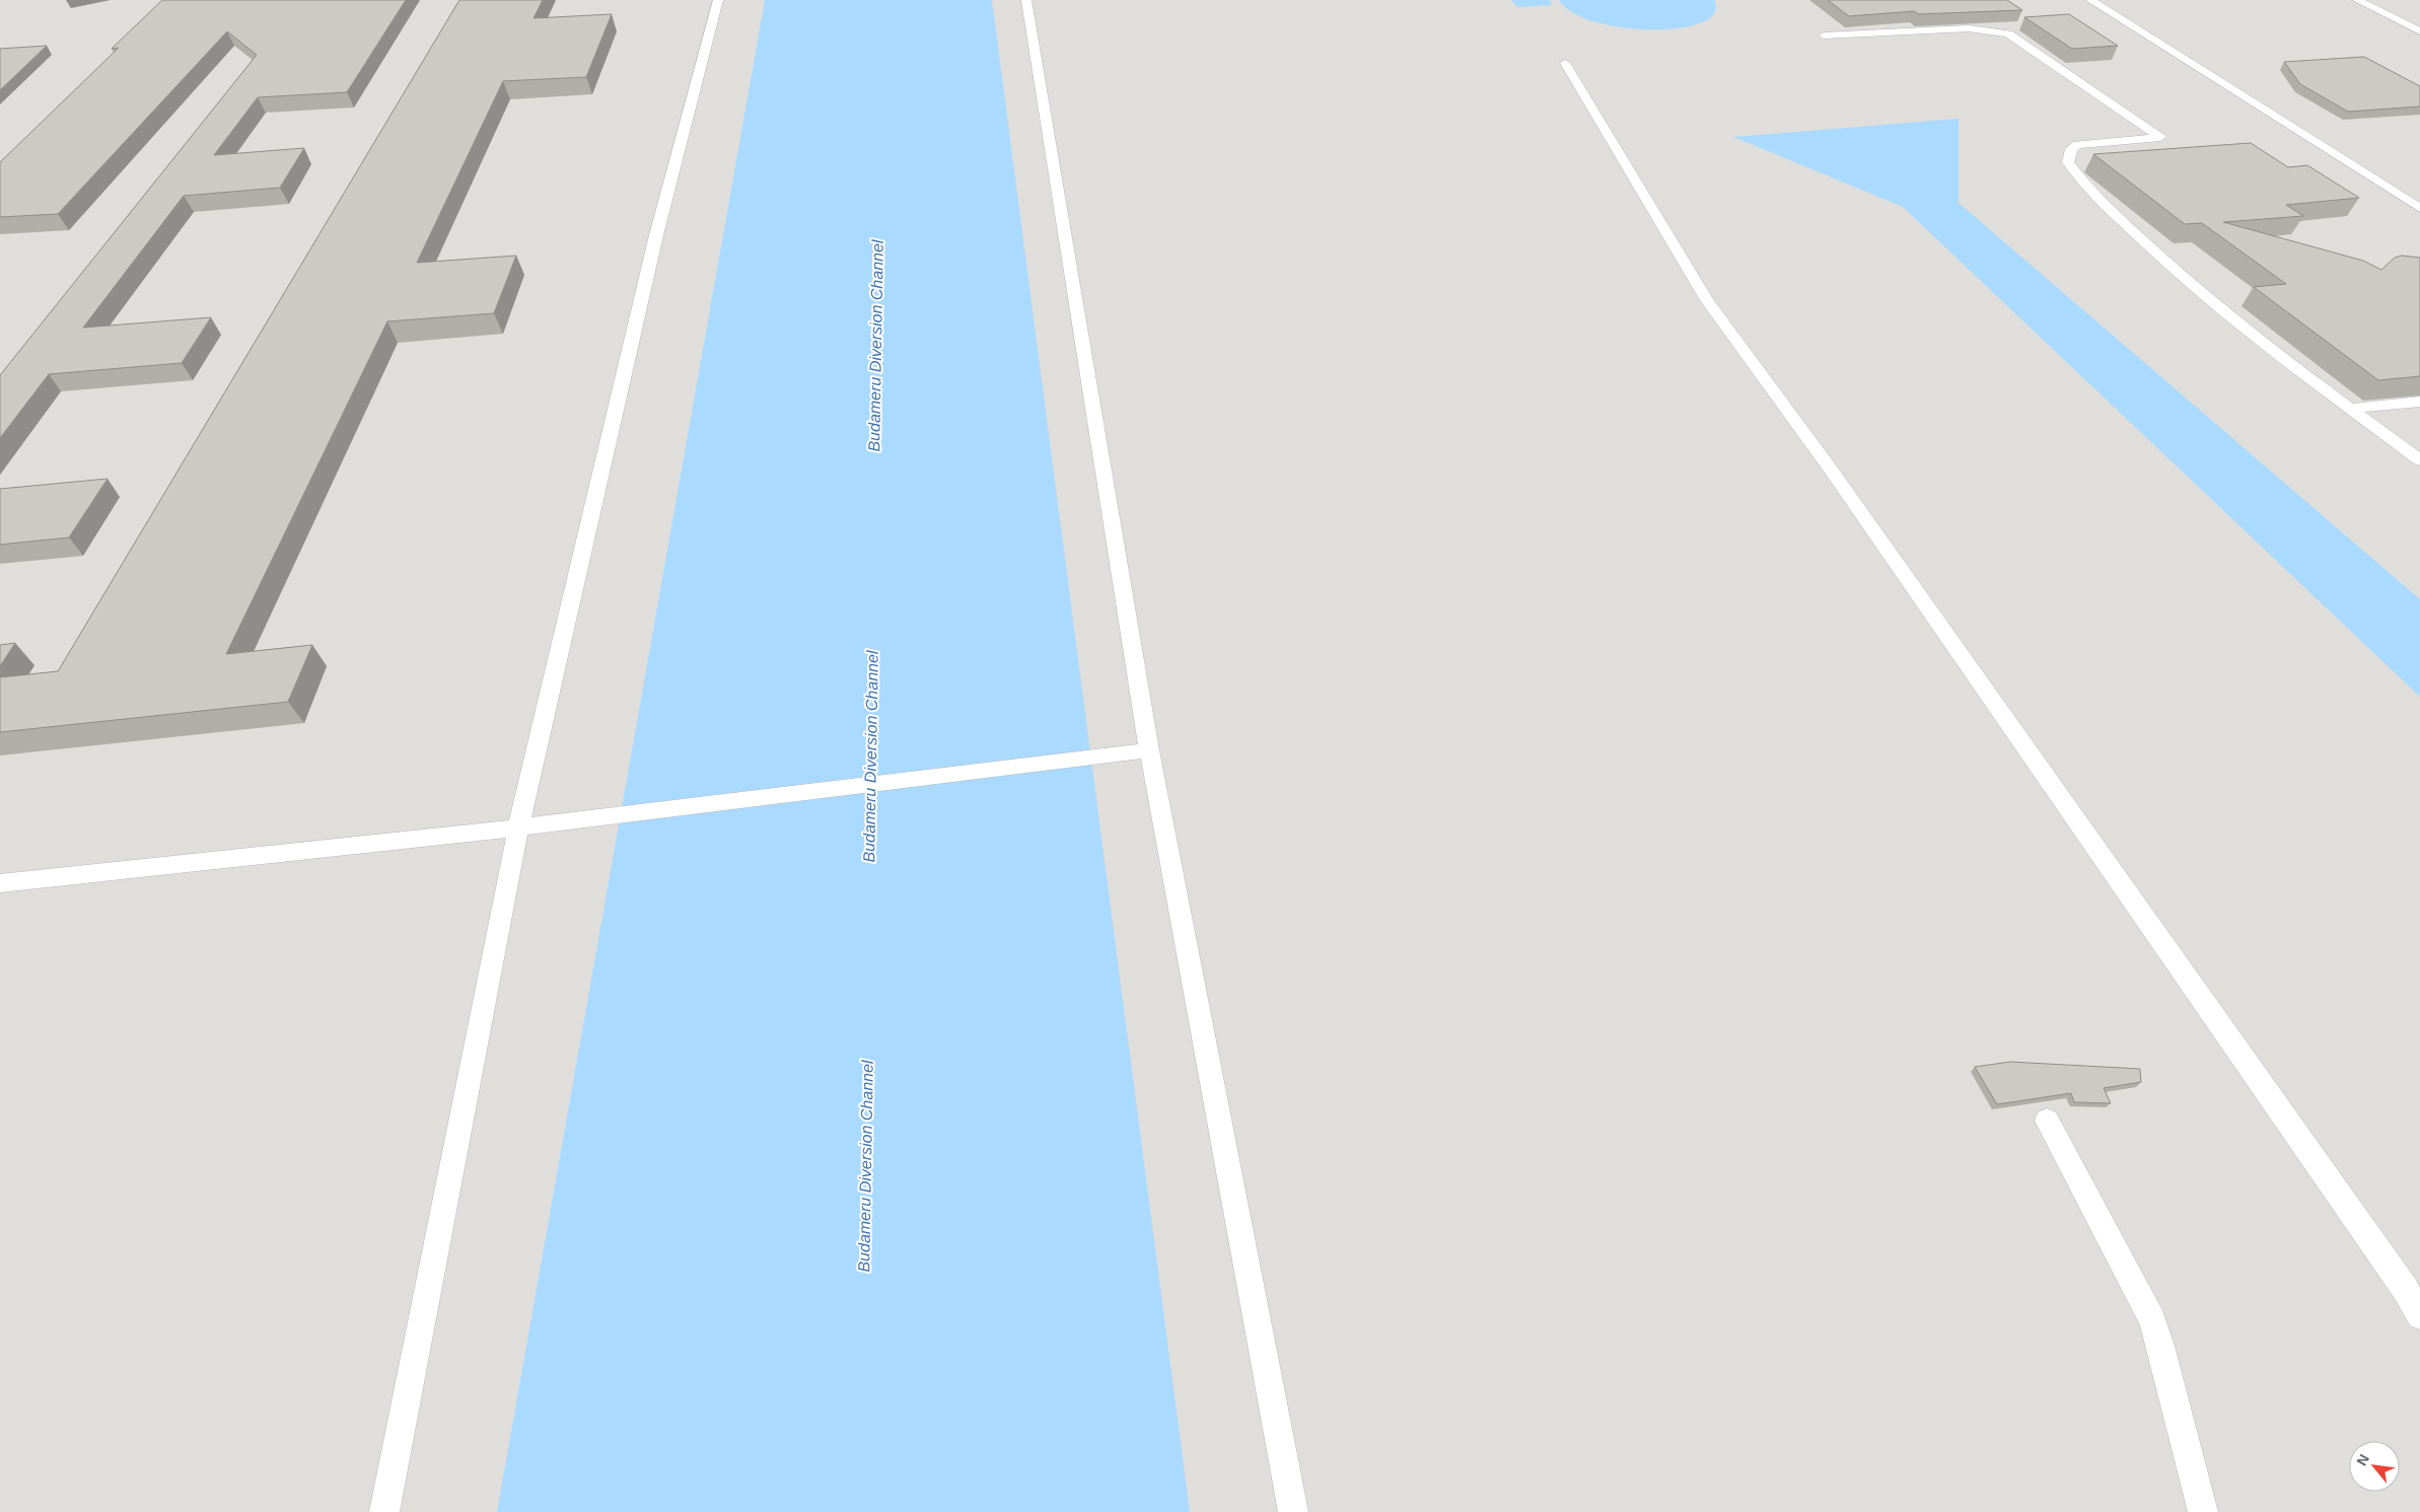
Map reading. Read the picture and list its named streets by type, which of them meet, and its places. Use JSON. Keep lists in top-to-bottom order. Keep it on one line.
{"water":["Budameru Diversion Channel"],"north":"top left"}
